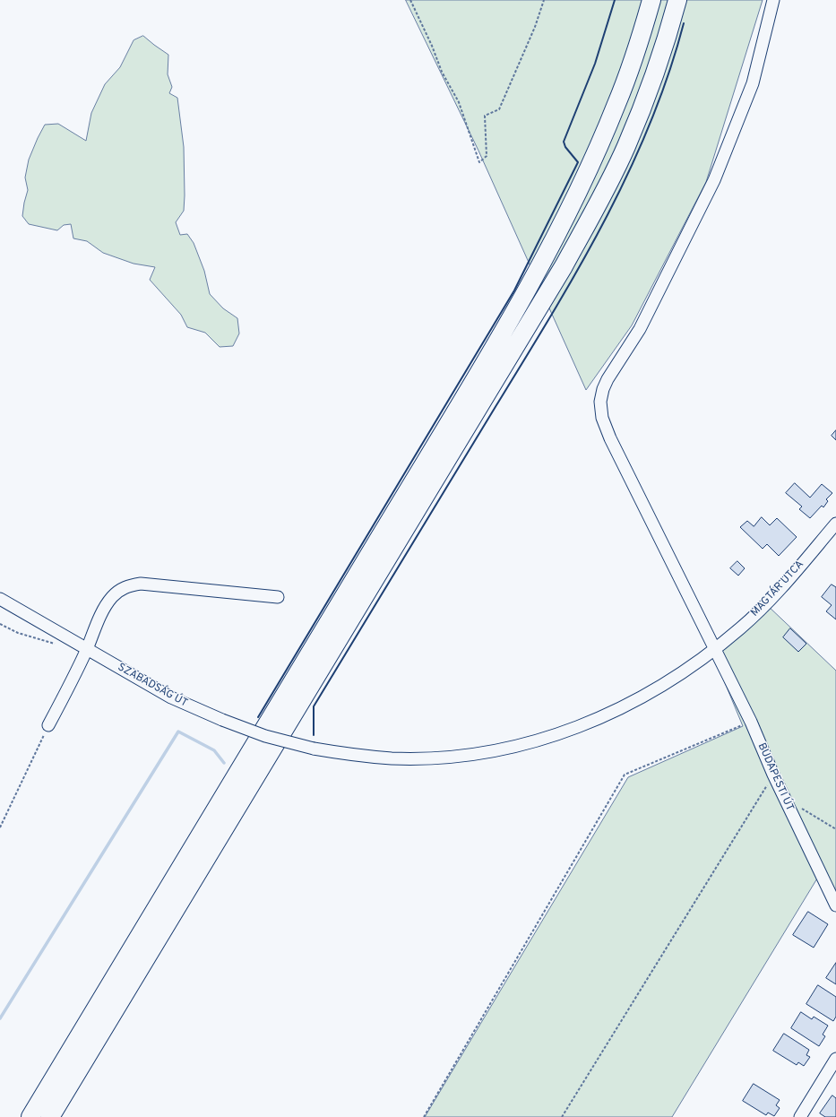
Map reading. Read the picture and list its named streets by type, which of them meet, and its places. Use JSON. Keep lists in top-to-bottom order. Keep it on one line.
{"streets":{"street":["MAGTÁR UTCA","SZABADSÁG ÚT","BUDAPESTI ÚT"]},"crossings":[["MAGTÁR UTCA","SZABADSÁG ÚT"],["MAGTÁR UTCA","BUDAPESTI ÚT"]]}
